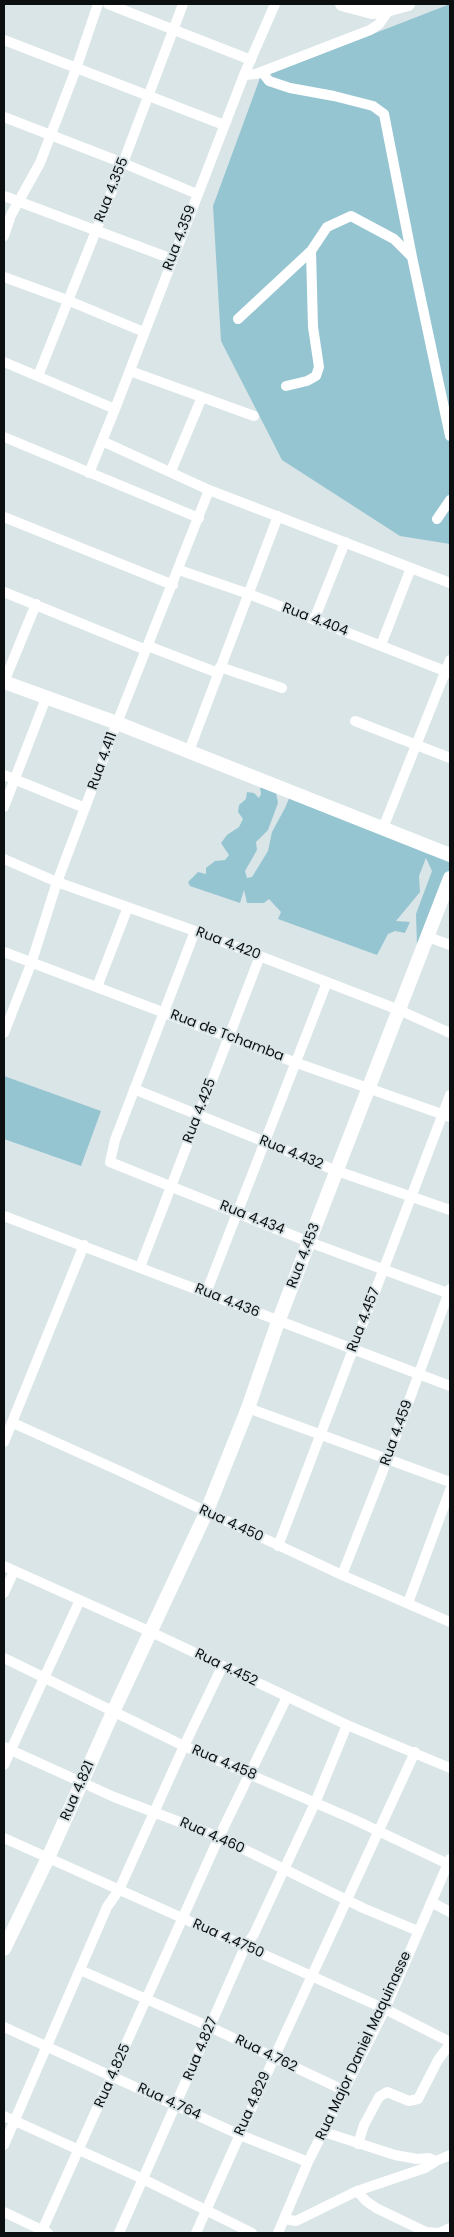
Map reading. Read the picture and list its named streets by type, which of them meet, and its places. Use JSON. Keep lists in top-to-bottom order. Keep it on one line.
{"streets":{"street":["Rua 4.355","Rua 4.359","Rua 4.404","Rua 4.411","Rua 4.420","Rua de Tchamba","Rua 4.425","Rua 4.432","Rua 4.434","Rua 4.453","Rua 4.436","Rua 4.457","Rua 4.459","Rua 4.450","Rua 4.452","Rua 4.458","Rua 4.821","Rua 4.460","Rua 4.4750","Rua Major Daniel Maquinasse","Rua 4.827","Rua 4.762","Rua 4.825","Rua 4.764","Rua 4.829"]},"crossings":[["Rua 4.404","Rua 4.411"],["Rua 4.411","Rua 4.420"],["Rua 4.411","Rua de Tchamba"],["Rua 4.420","Rua 4.425"],["Rua 4.420","Rua 4.453"],["Rua de Tchamba","Rua 4.425"],["Rua de Tchamba","Rua 4.453"],["Rua de Tchamba","Rua 4.457"],["Rua 4.425","Rua 4.432"],["Rua 4.425","Rua 4.434"],["Rua 4.425","Rua 4.436"],["Rua 4.432","Rua 4.434"],["Rua 4.432","Rua 4.453"],["Rua 4.432","Rua 4.457"],["Rua 4.434","Rua 4.453"],["Rua 4.434","Rua 4.457"],["Rua 4.434","Rua 4.459"],["Rua 4.453","Rua 4.436"],["Rua 4.453","Rua 4.450"],["Rua 4.453","Rua 4.452"],["Rua 4.453","Rua 4.821"],["Rua 4.436","Rua 4.457"],["Rua 4.436","Rua 4.459"],["Rua 4.457","Rua 4.450"],["Rua 4.459","Rua 4.450"],["Rua 4.452","Rua 4.821"],["Rua 4.452","Rua 4.827"],["Rua 4.452","Rua 4.825"],["Rua 4.452","Rua 4.829"],["Rua 4.458","Rua 4.821"],["Rua 4.458","Rua Major Daniel Maquinasse"],["Rua 4.458","Rua 4.827"],["Rua 4.458","Rua 4.825"],["Rua 4.458","Rua 4.829"],["Rua 4.821","Rua 4.460"],["Rua 4.821","Rua 4.4750"],["Rua 4.460","Rua Major Daniel Maquinasse"],["Rua 4.460","Rua 4.827"],["Rua 4.460","Rua 4.825"],["Rua 4.460","Rua 4.829"],["Rua 4.4750","Rua Major Daniel Maquinasse"],["Rua 4.4750","Rua 4.827"],["Rua 4.4750","Rua 4.825"],["Rua 4.4750","Rua 4.829"],["Rua Major Daniel Maquinasse","Rua 4.762"],["Rua Major Daniel Maquinasse","Rua 4.764"],["Rua 4.827","Rua 4.762"],["Rua 4.827","Rua 4.764"],["Rua 4.762","Rua 4.825"],["Rua 4.762","Rua 4.829"],["Rua 4.825","Rua 4.764"],["Rua 4.764","Rua 4.829"]]}
